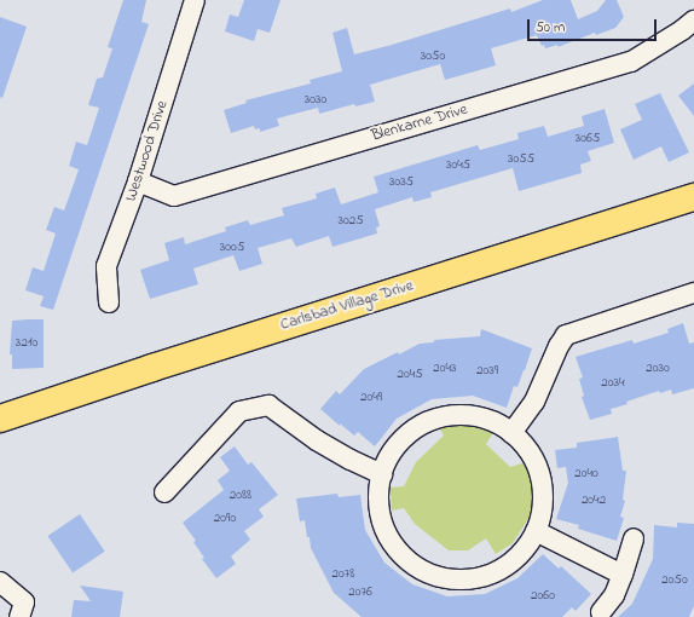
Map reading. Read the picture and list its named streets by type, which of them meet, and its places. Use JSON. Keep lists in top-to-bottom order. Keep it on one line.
{"streets":{"main road":["Carlsbad Village Drive"],"street":["Blenkarne Drive","Westwood Drive"]},"crossings":[["Blenkarne Drive","Westwood Drive"]],"house_numbers":["3050","3030","3065","3055","3045","3035","3025","3005","3210","2043","2030","2039","2045","2034","2049","2040","2088","2042","2090","2078","2050","2076","2060"],"scale_bar":"50 m"}
